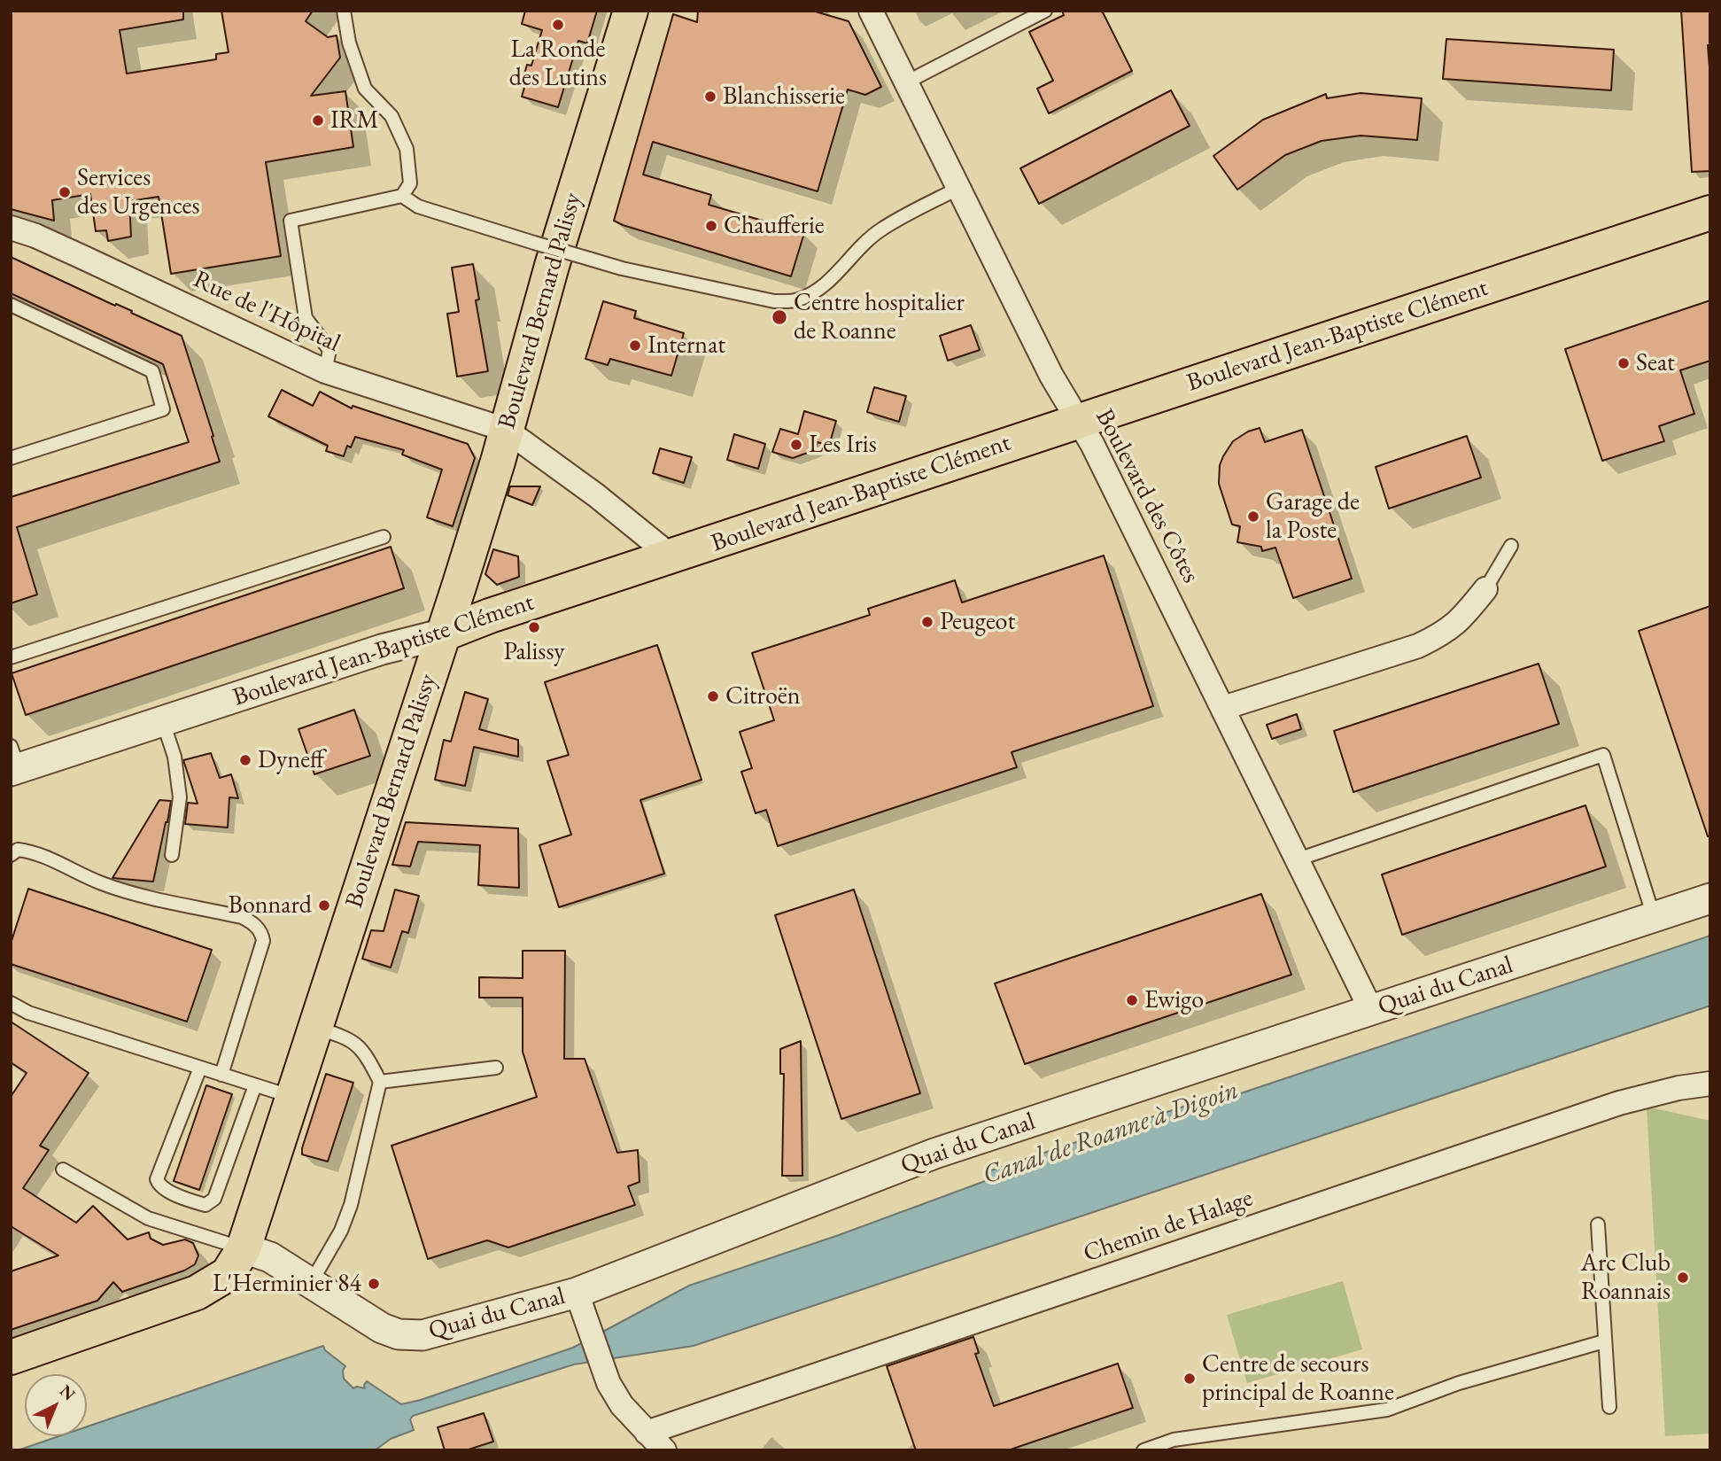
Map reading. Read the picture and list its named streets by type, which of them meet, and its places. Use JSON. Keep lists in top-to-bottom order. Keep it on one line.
{"streets":{"main road":["Boulevard Bernard Palissy","Boulevard Jean-Baptiste Clément"],"street":["Rue de l'Hôpital","Boulevard des Côtes","Quai du Canal","Chemin de Halage"]},"crossings":[["Boulevard Bernard Palissy","Rue de l'Hôpital"],["Boulevard Bernard Palissy","Boulevard Jean-Baptiste Clément"],["Boulevard Bernard Palissy","Quai du Canal"],["Rue de l'Hôpital","Boulevard Jean-Baptiste Clément"],["Boulevard Jean-Baptiste Clément","Boulevard des Côtes"],["Boulevard des Côtes","Quai du Canal"]],"water":["Canal de Roanne à Digoin"],"places":["La Ronde des Lutins","Blanchisserie","IRM","Services des Urgences","Chaufferie","Centre hospitalier de Roanne","Internat","Seat","Les Iris","Garage de la Poste","Peugeot","Palissy","Citroën","Dyneff","Bonnard","Ewigo","Arc Club Roannais","L'Herminier 84","Centre de secours principal de Roanne"],"north":"top right"}
